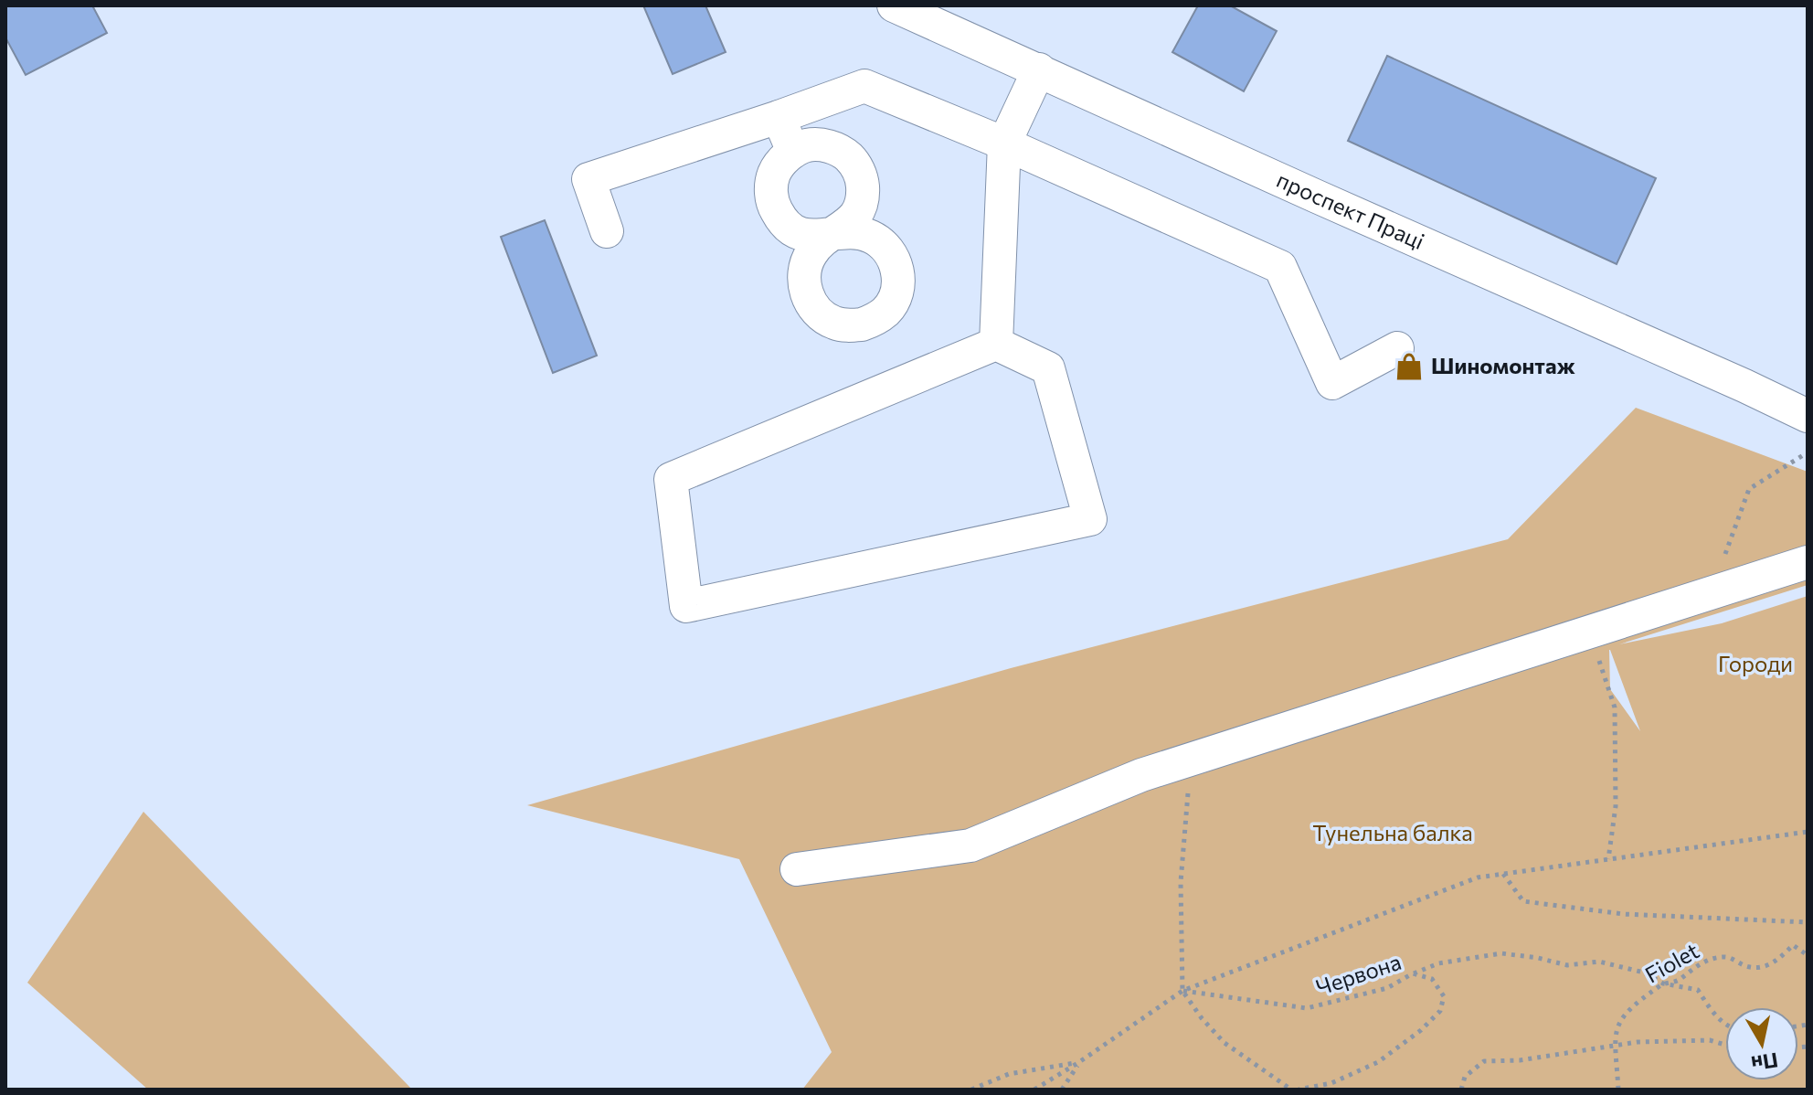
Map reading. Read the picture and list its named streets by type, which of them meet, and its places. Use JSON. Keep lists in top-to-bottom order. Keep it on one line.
{"streets":{"street":["проспект Праці"],"path":["Fiolet","Червона"]},"parks":["Городи","Тунельна балка"],"places":{"shop":["Шиномонтаж"]},"north":"bottom"}
